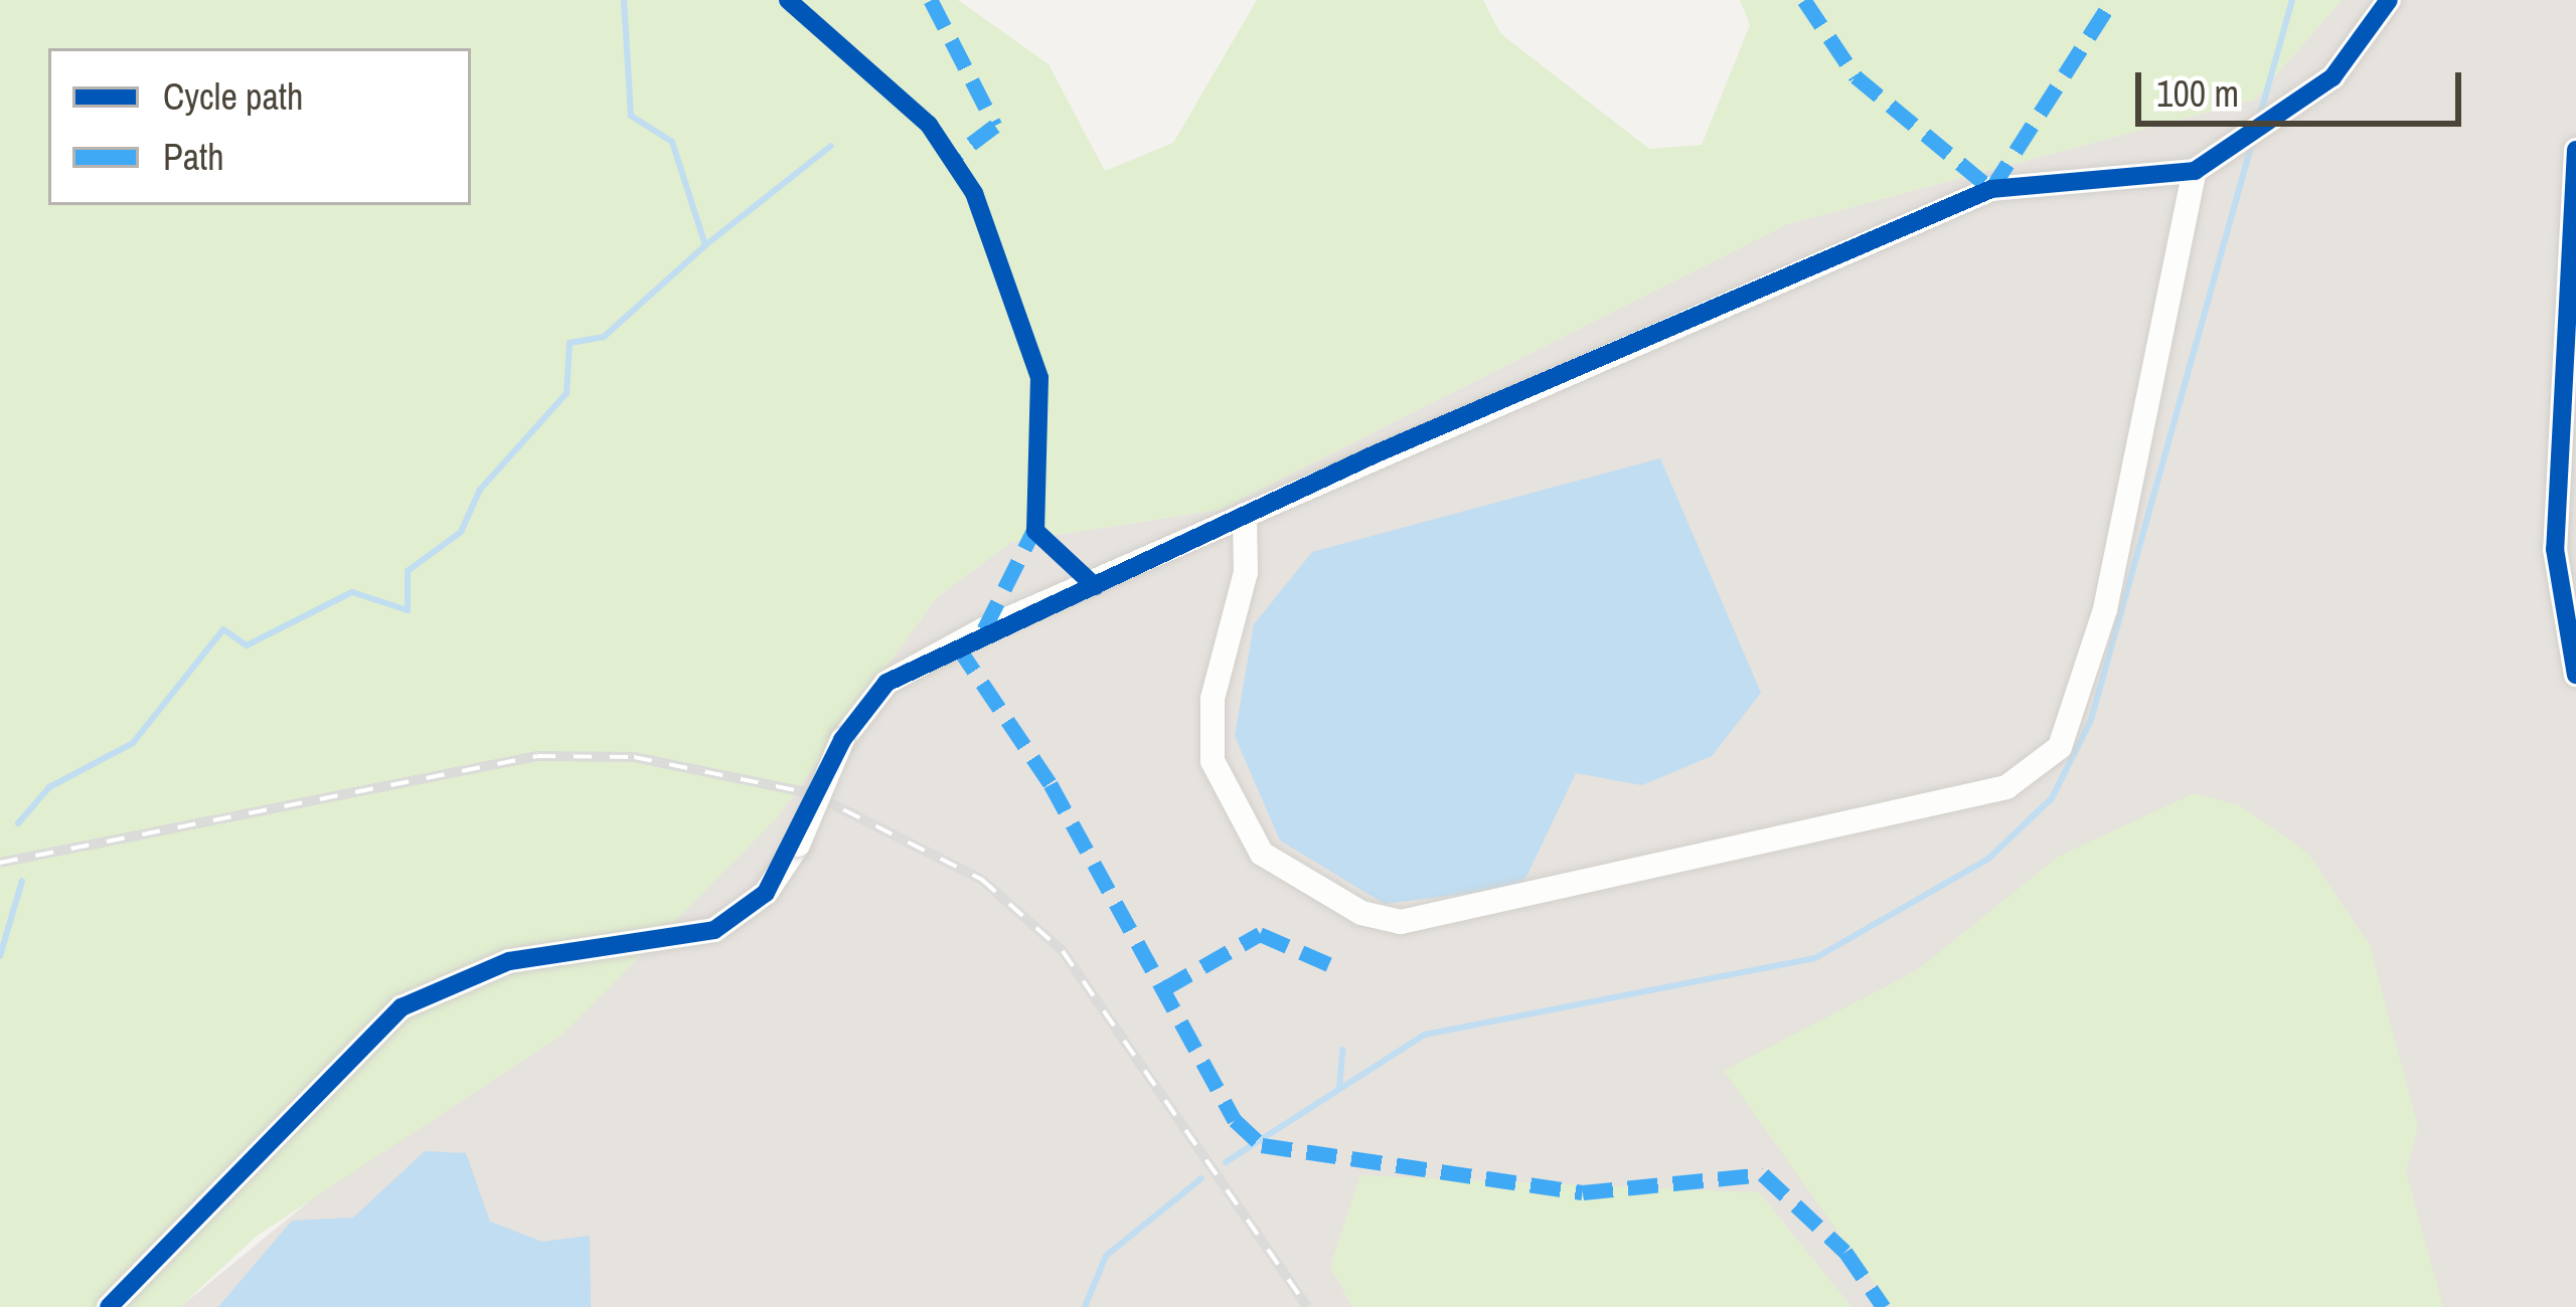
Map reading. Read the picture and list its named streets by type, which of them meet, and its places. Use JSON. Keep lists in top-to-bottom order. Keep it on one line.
{"legend":["Cycle path","Path"],"scale_bar":"100 m"}
